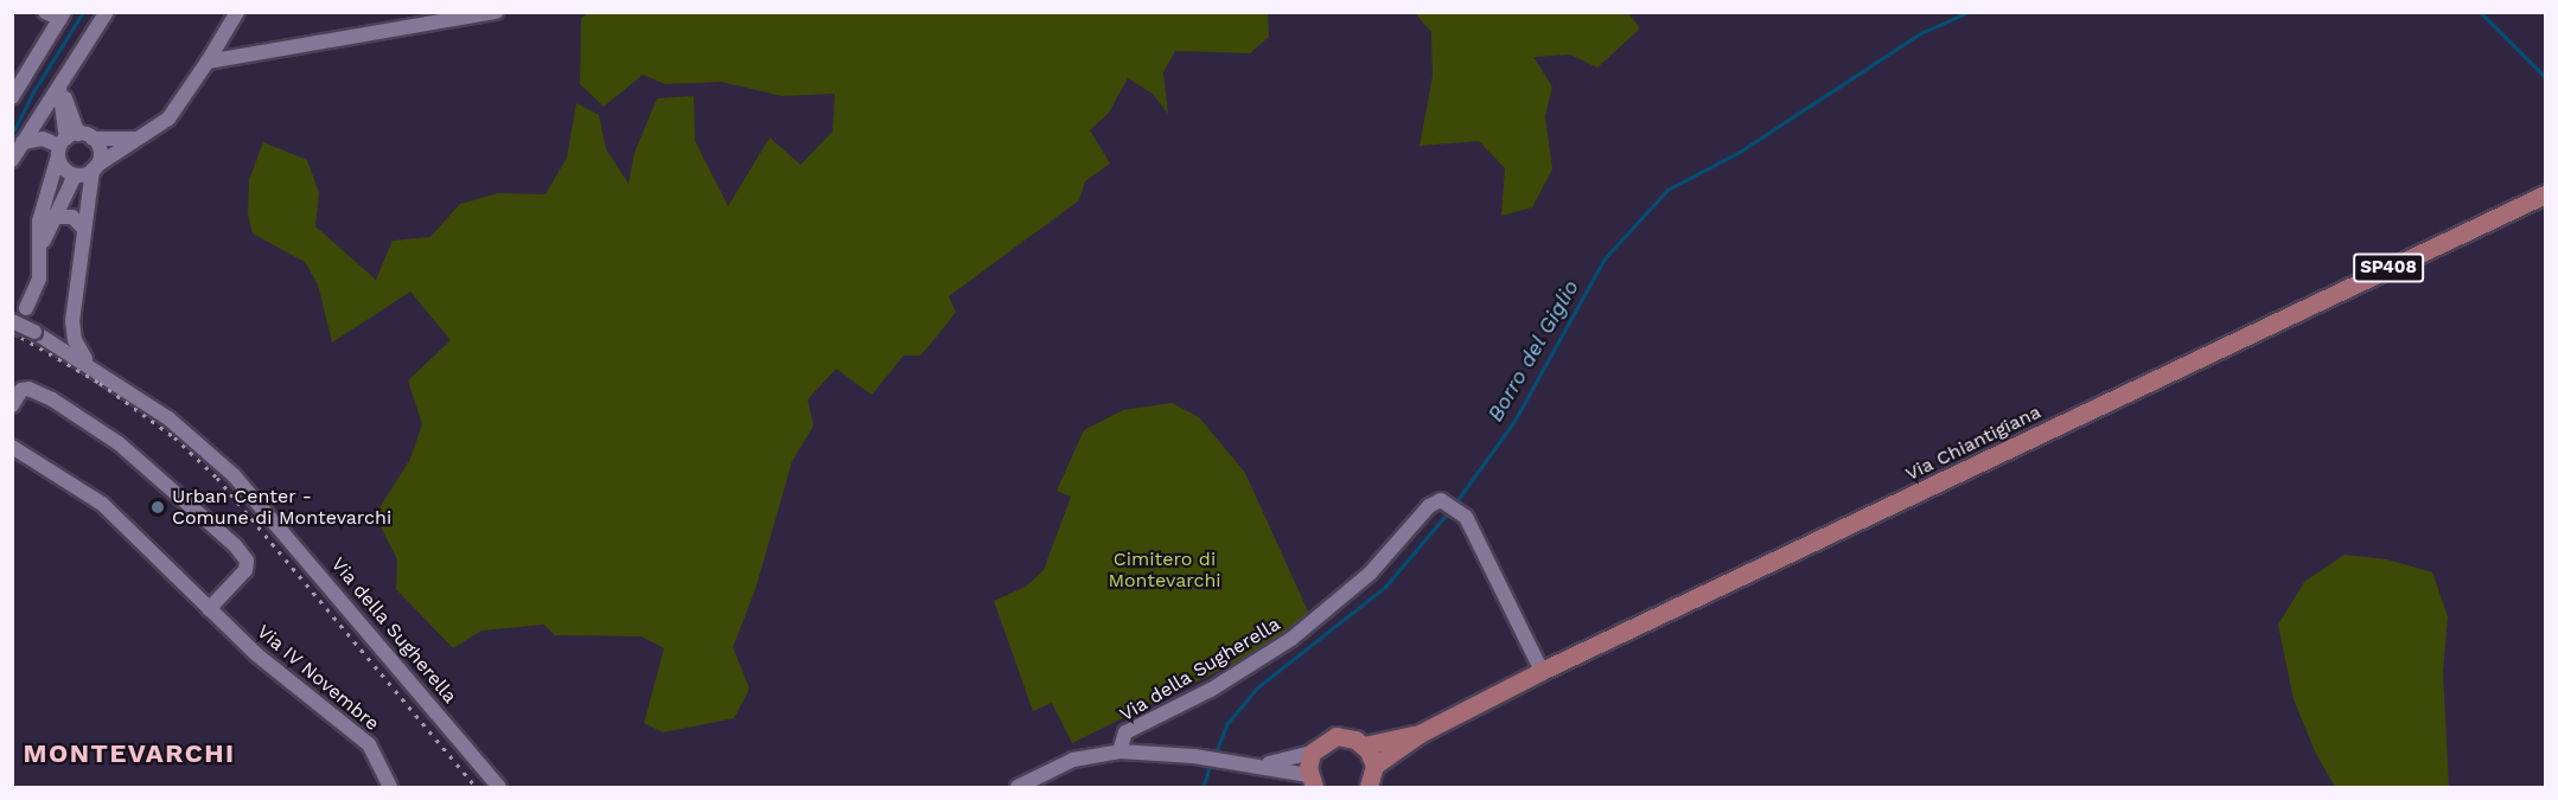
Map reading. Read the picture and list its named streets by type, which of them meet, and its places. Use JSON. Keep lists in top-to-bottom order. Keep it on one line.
{"streets":{"main road":["SP408","Via Chiantigiana"],"street":["Via della Sugherella","Via IV Novembre"]},"crossings":[["Via Chiantigiana","Via della Sugherella"]],"districts":["MONTEVARCHI"],"water":["Borro del Giglio"],"parks":["Cimitero di Montevarchi"],"places":["Urban Center - Comune di Montevarchi"]}
